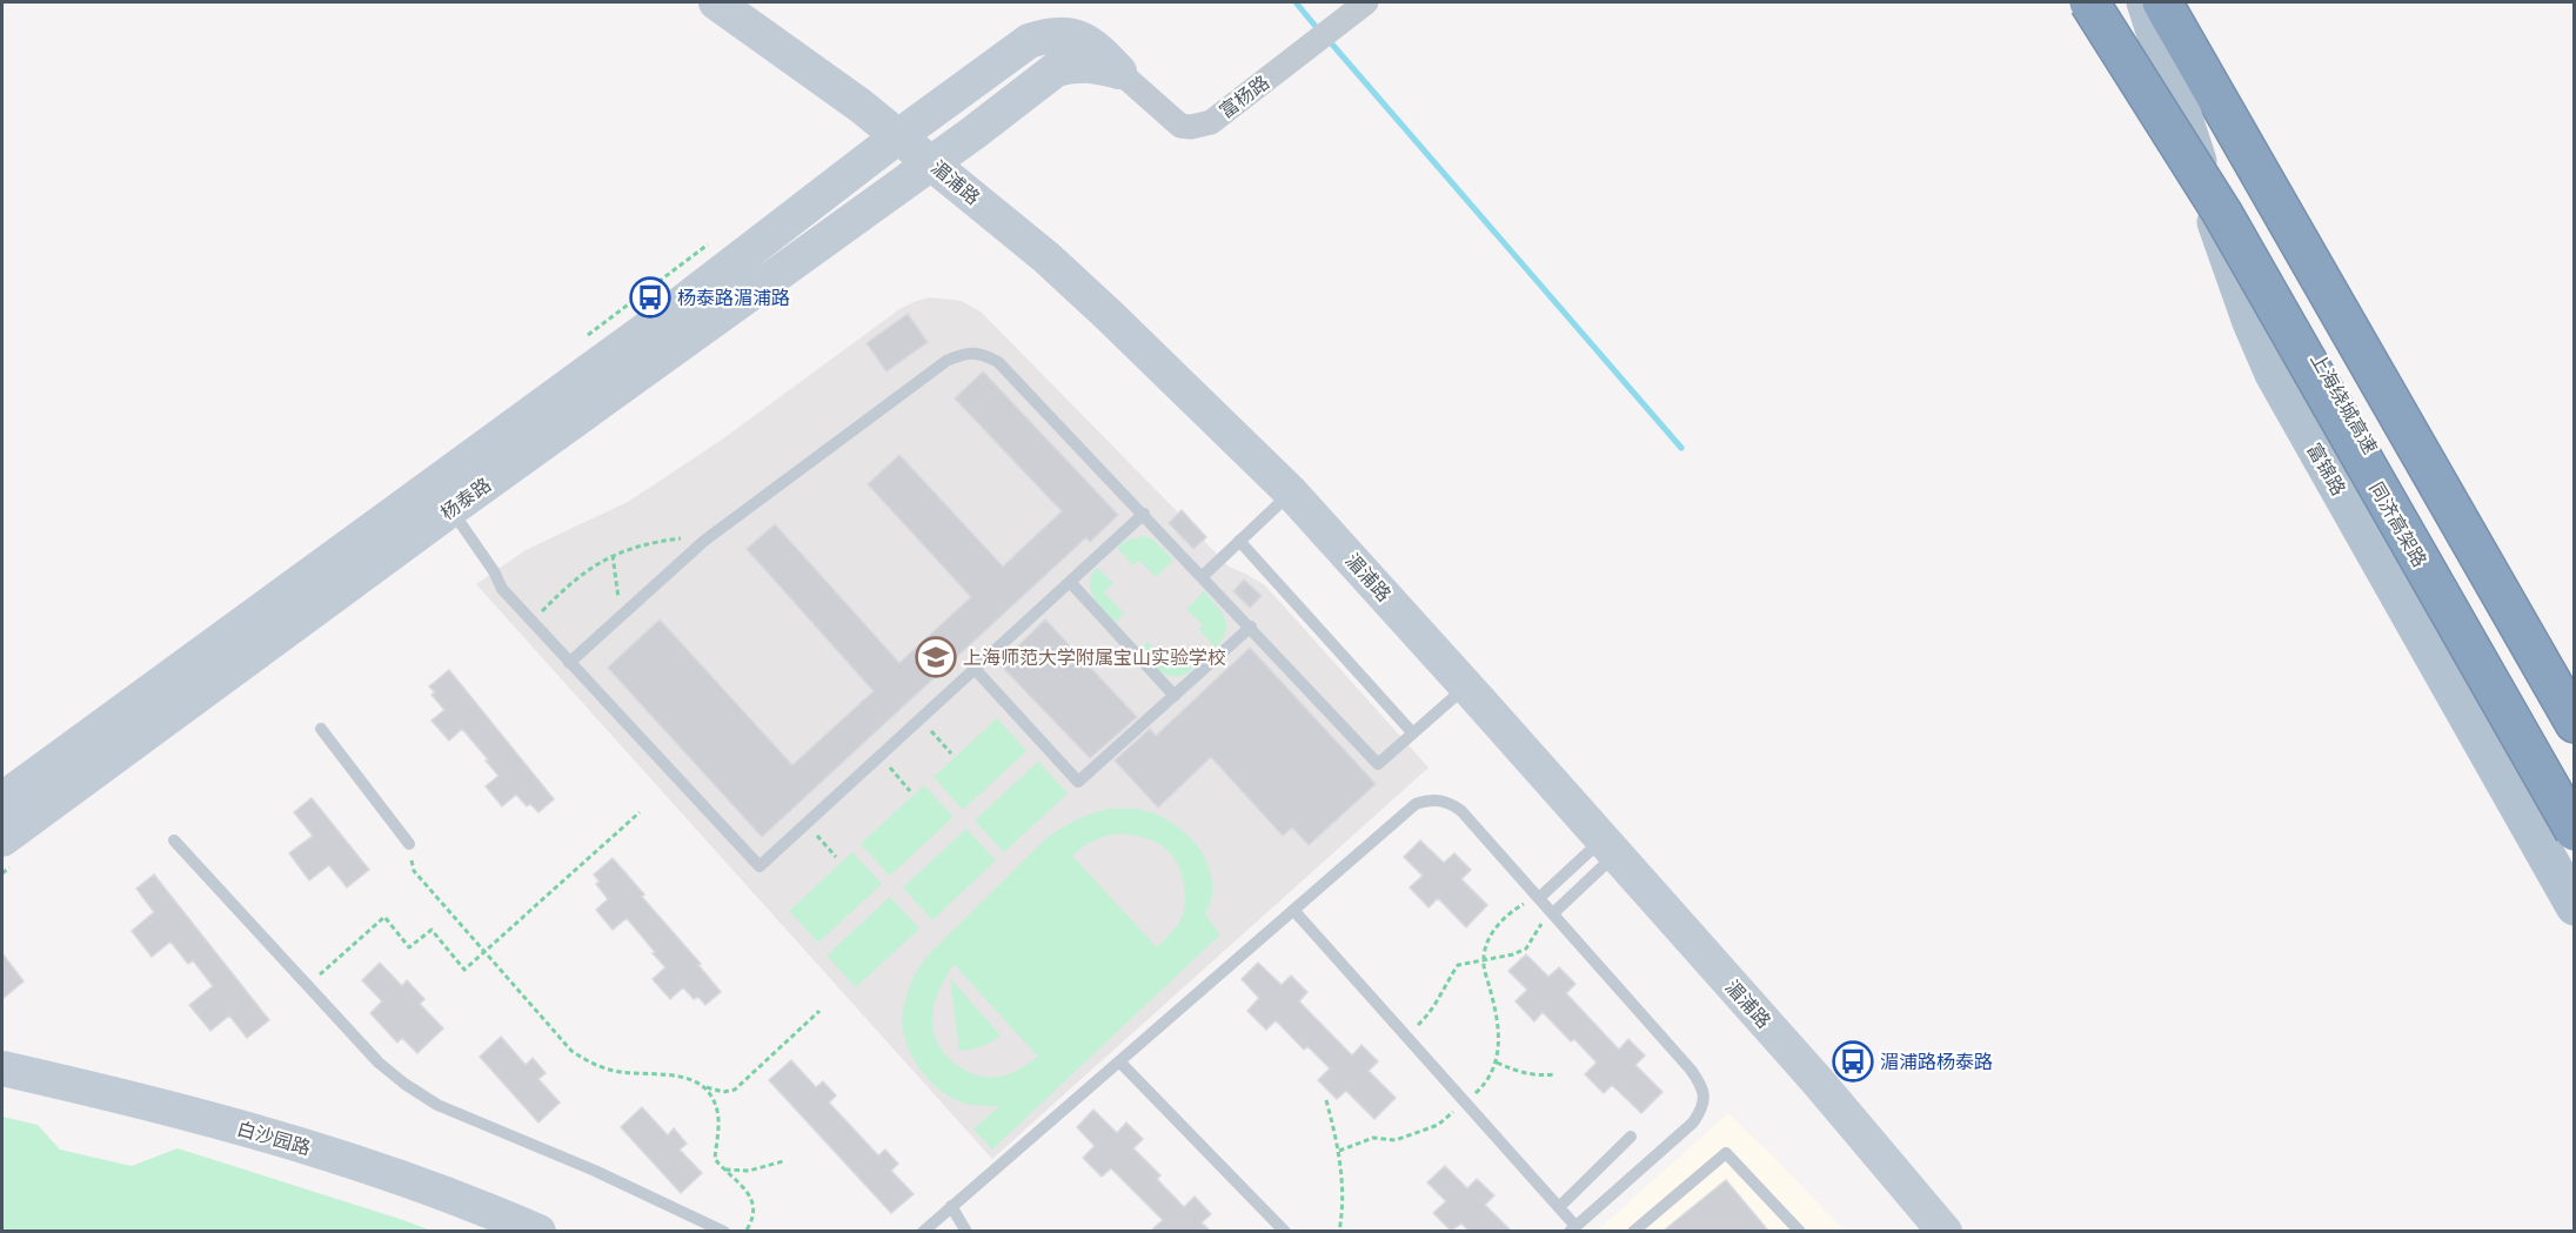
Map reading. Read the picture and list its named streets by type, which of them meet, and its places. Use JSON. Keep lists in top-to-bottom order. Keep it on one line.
{"streets":{"highway":["上海绕城高速","同济高架路"],"main road":["湄浦路","富锦路","杨泰路","白沙园路"],"street":["富杨路"]},"crossings":[["富杨路","杨泰路"],["湄浦路","杨泰路"]],"places":{"bus stop":["杨泰路湄浦路","湄浦路杨泰路"],"school or university":["上海师范大学附属宝山实验学校"]}}
